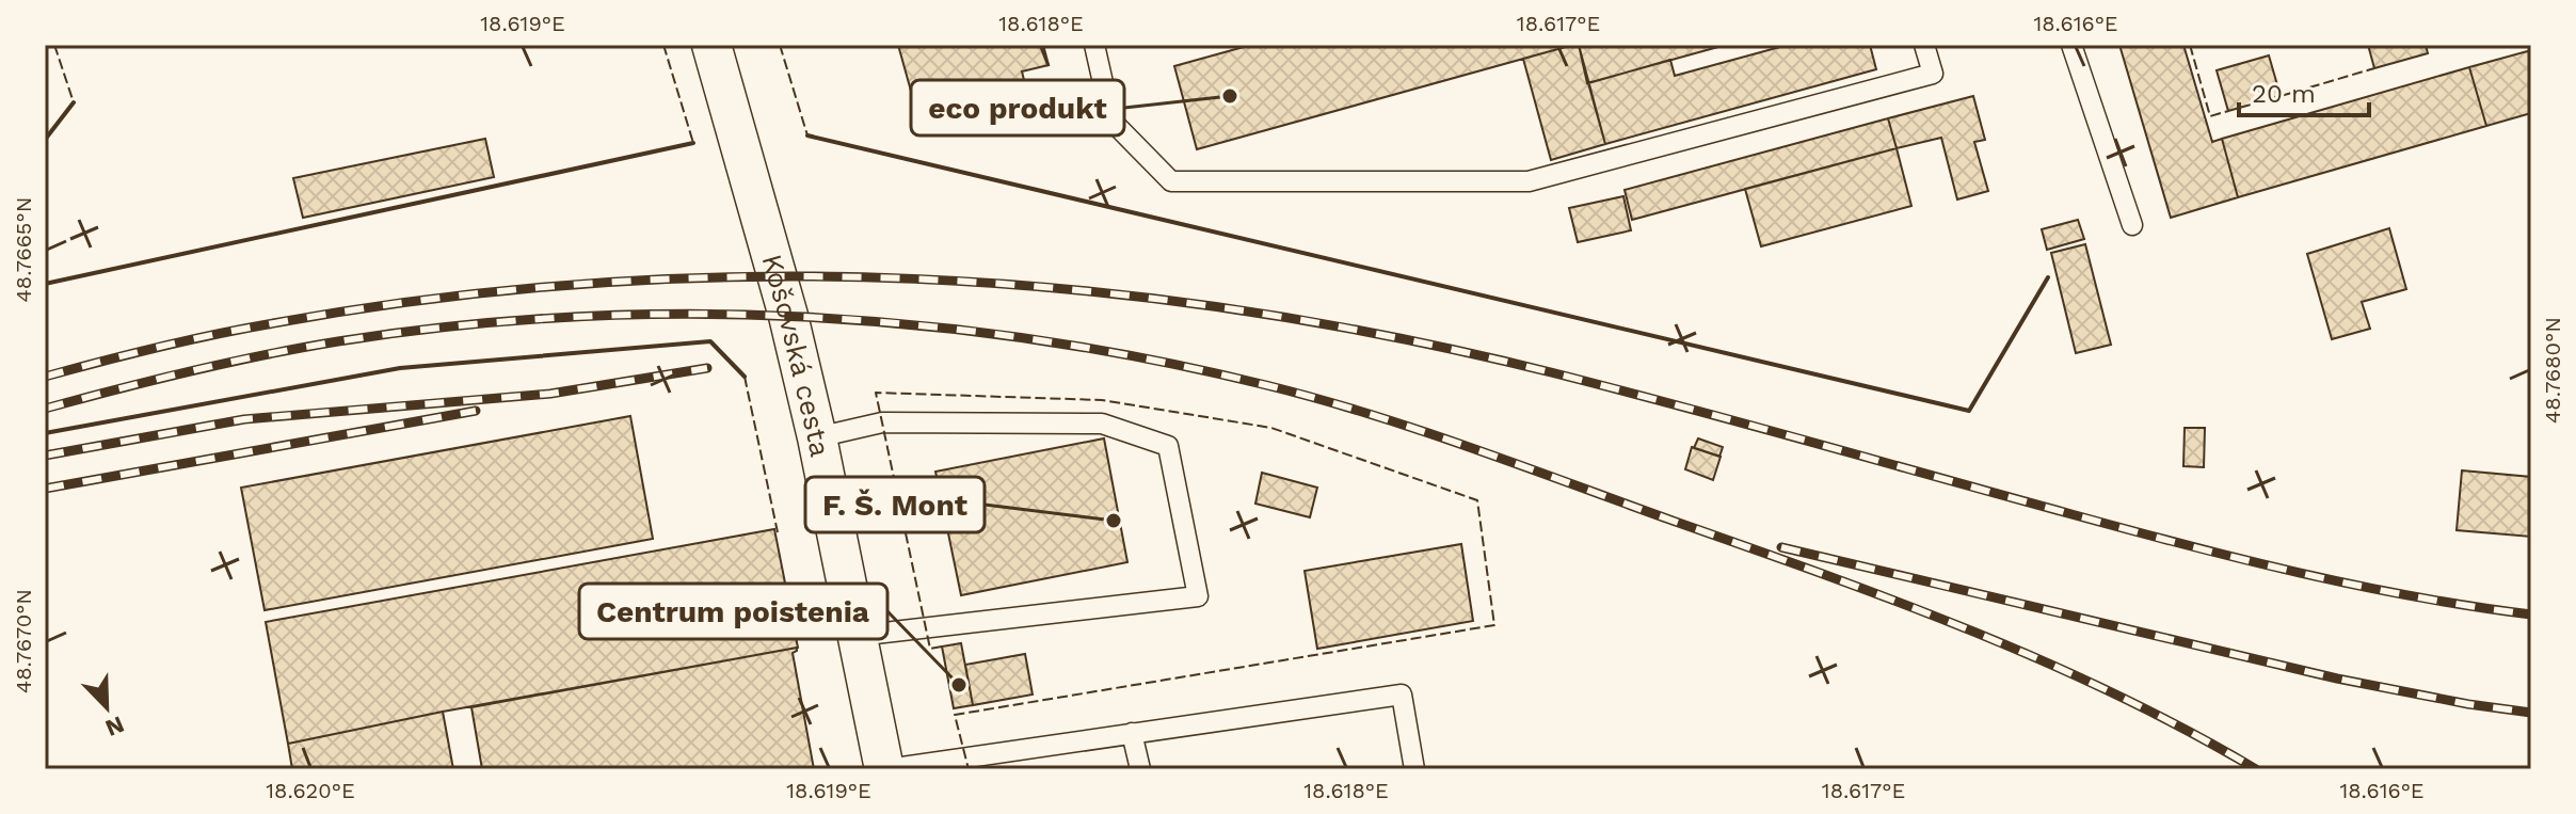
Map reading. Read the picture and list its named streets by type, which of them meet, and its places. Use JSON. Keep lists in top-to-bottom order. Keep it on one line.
{"streets":{"street":["Košovská cesta"]},"places":["eco produkt","F. Š. Mont","Centrum poistenia"],"scale_bar":"20 m","north":"bottom right","coordinates":["18.619°E","18.618°E","18.617°E","18.616°E","48.7665°N","48.7680°N","48.7670°N","18.620°E"]}
